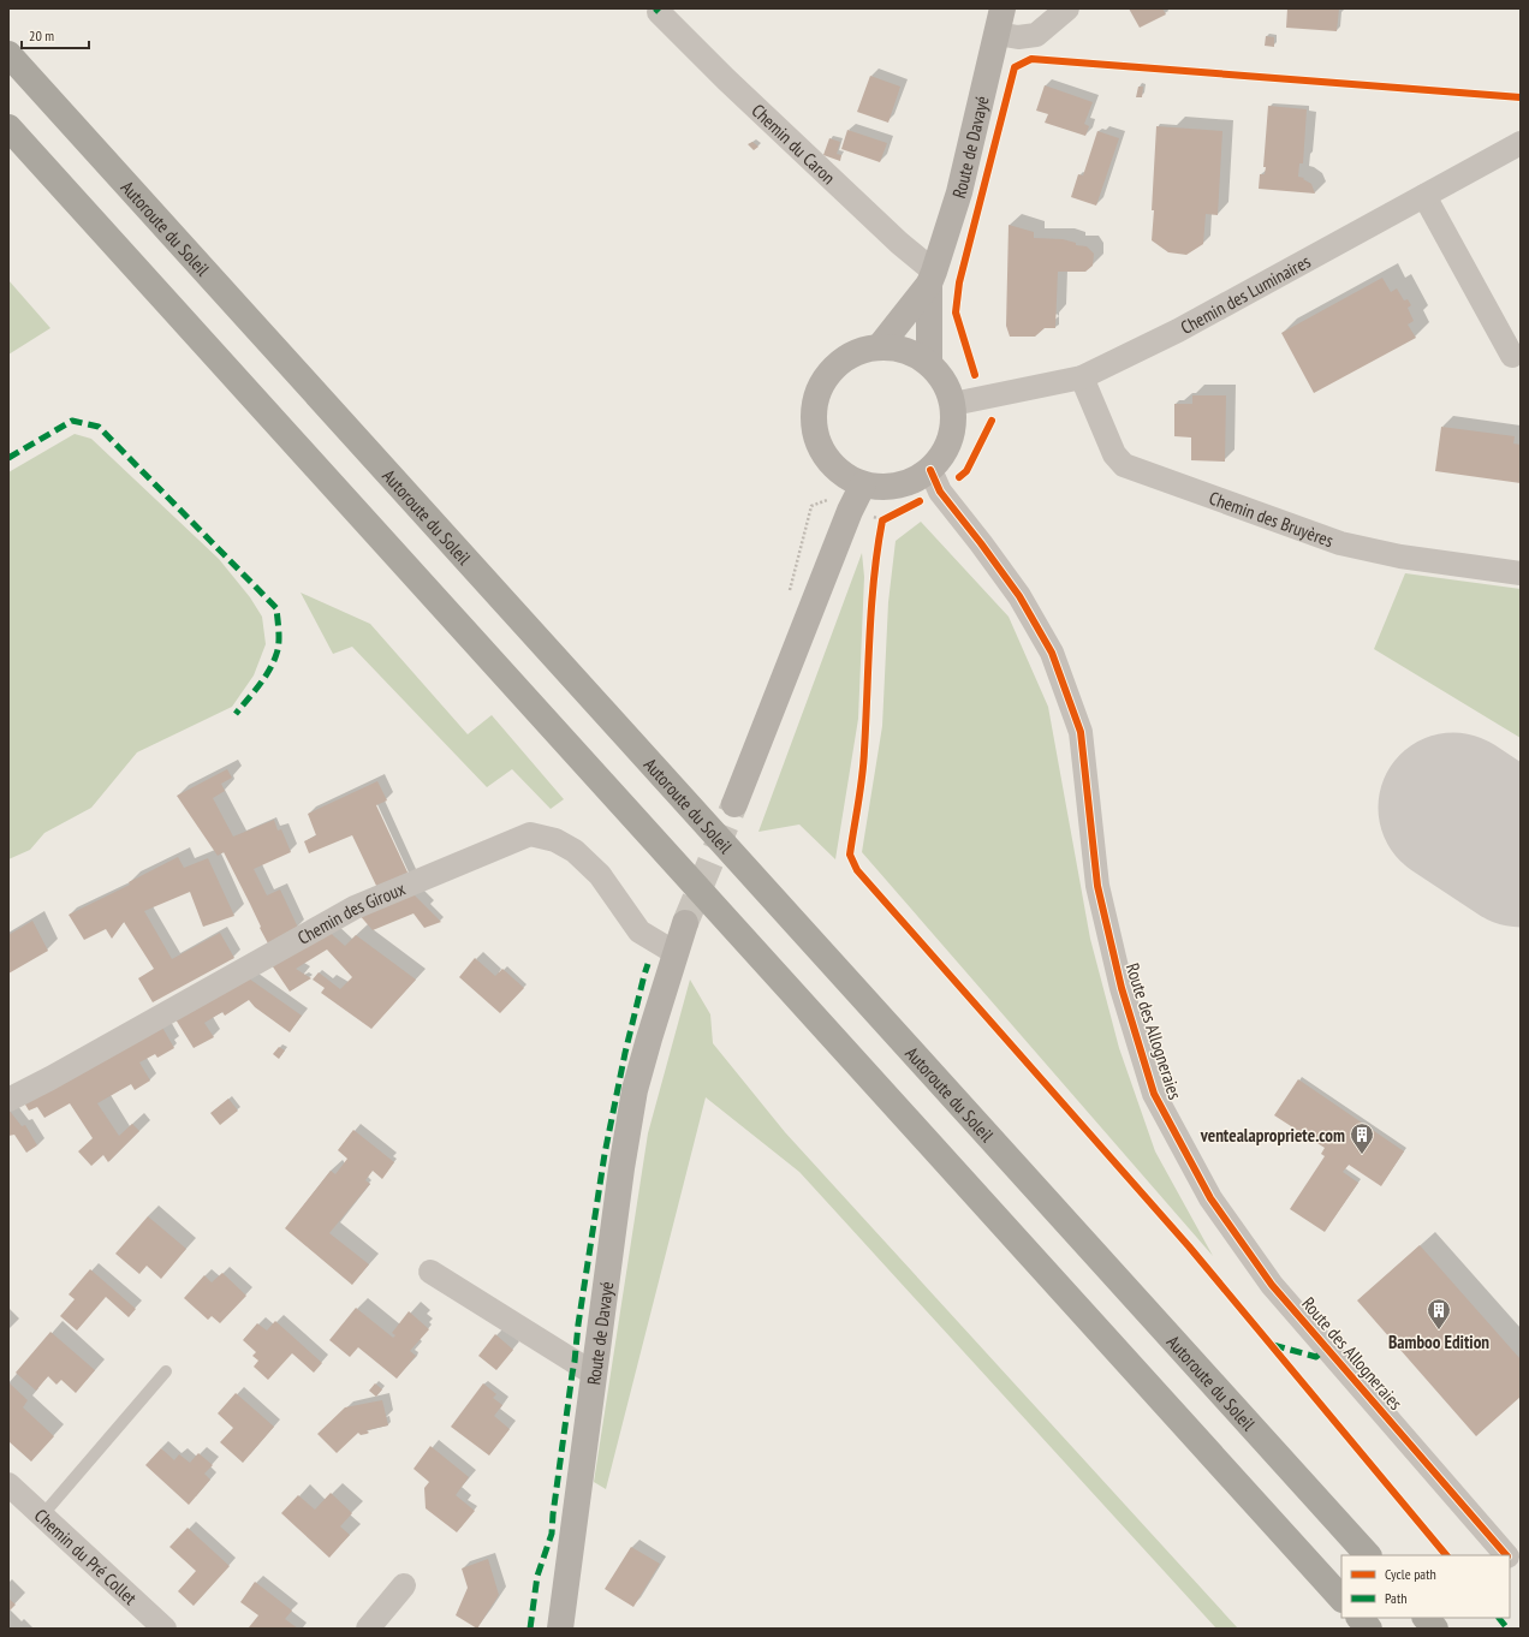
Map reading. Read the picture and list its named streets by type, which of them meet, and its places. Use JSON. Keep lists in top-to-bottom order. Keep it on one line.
{"streets":{"highway":["Autoroute du Soleil"],"street":["Chemin du Caron","Route de Davayé","Chemin des Luminaires","Chemin des Bruyères","Chemin des Giroux","Route des Allogneraies","Chemin du Pré Collet"]},"crossings":[["Chemin du Caron","Route de Davayé"],["Route de Davayé","Chemin des Luminaires"],["Route de Davayé","Chemin des Giroux"],["Route de Davayé","Route des Allogneraies"],["Chemin des Luminaires","Chemin des Bruyères"],["Chemin des Luminaires","Route des Allogneraies"]],"places":{"building":["ventealapropriete.com","Bamboo Edition"]},"legend":["Cycle path","Path"],"scale_bar":"20 m"}
